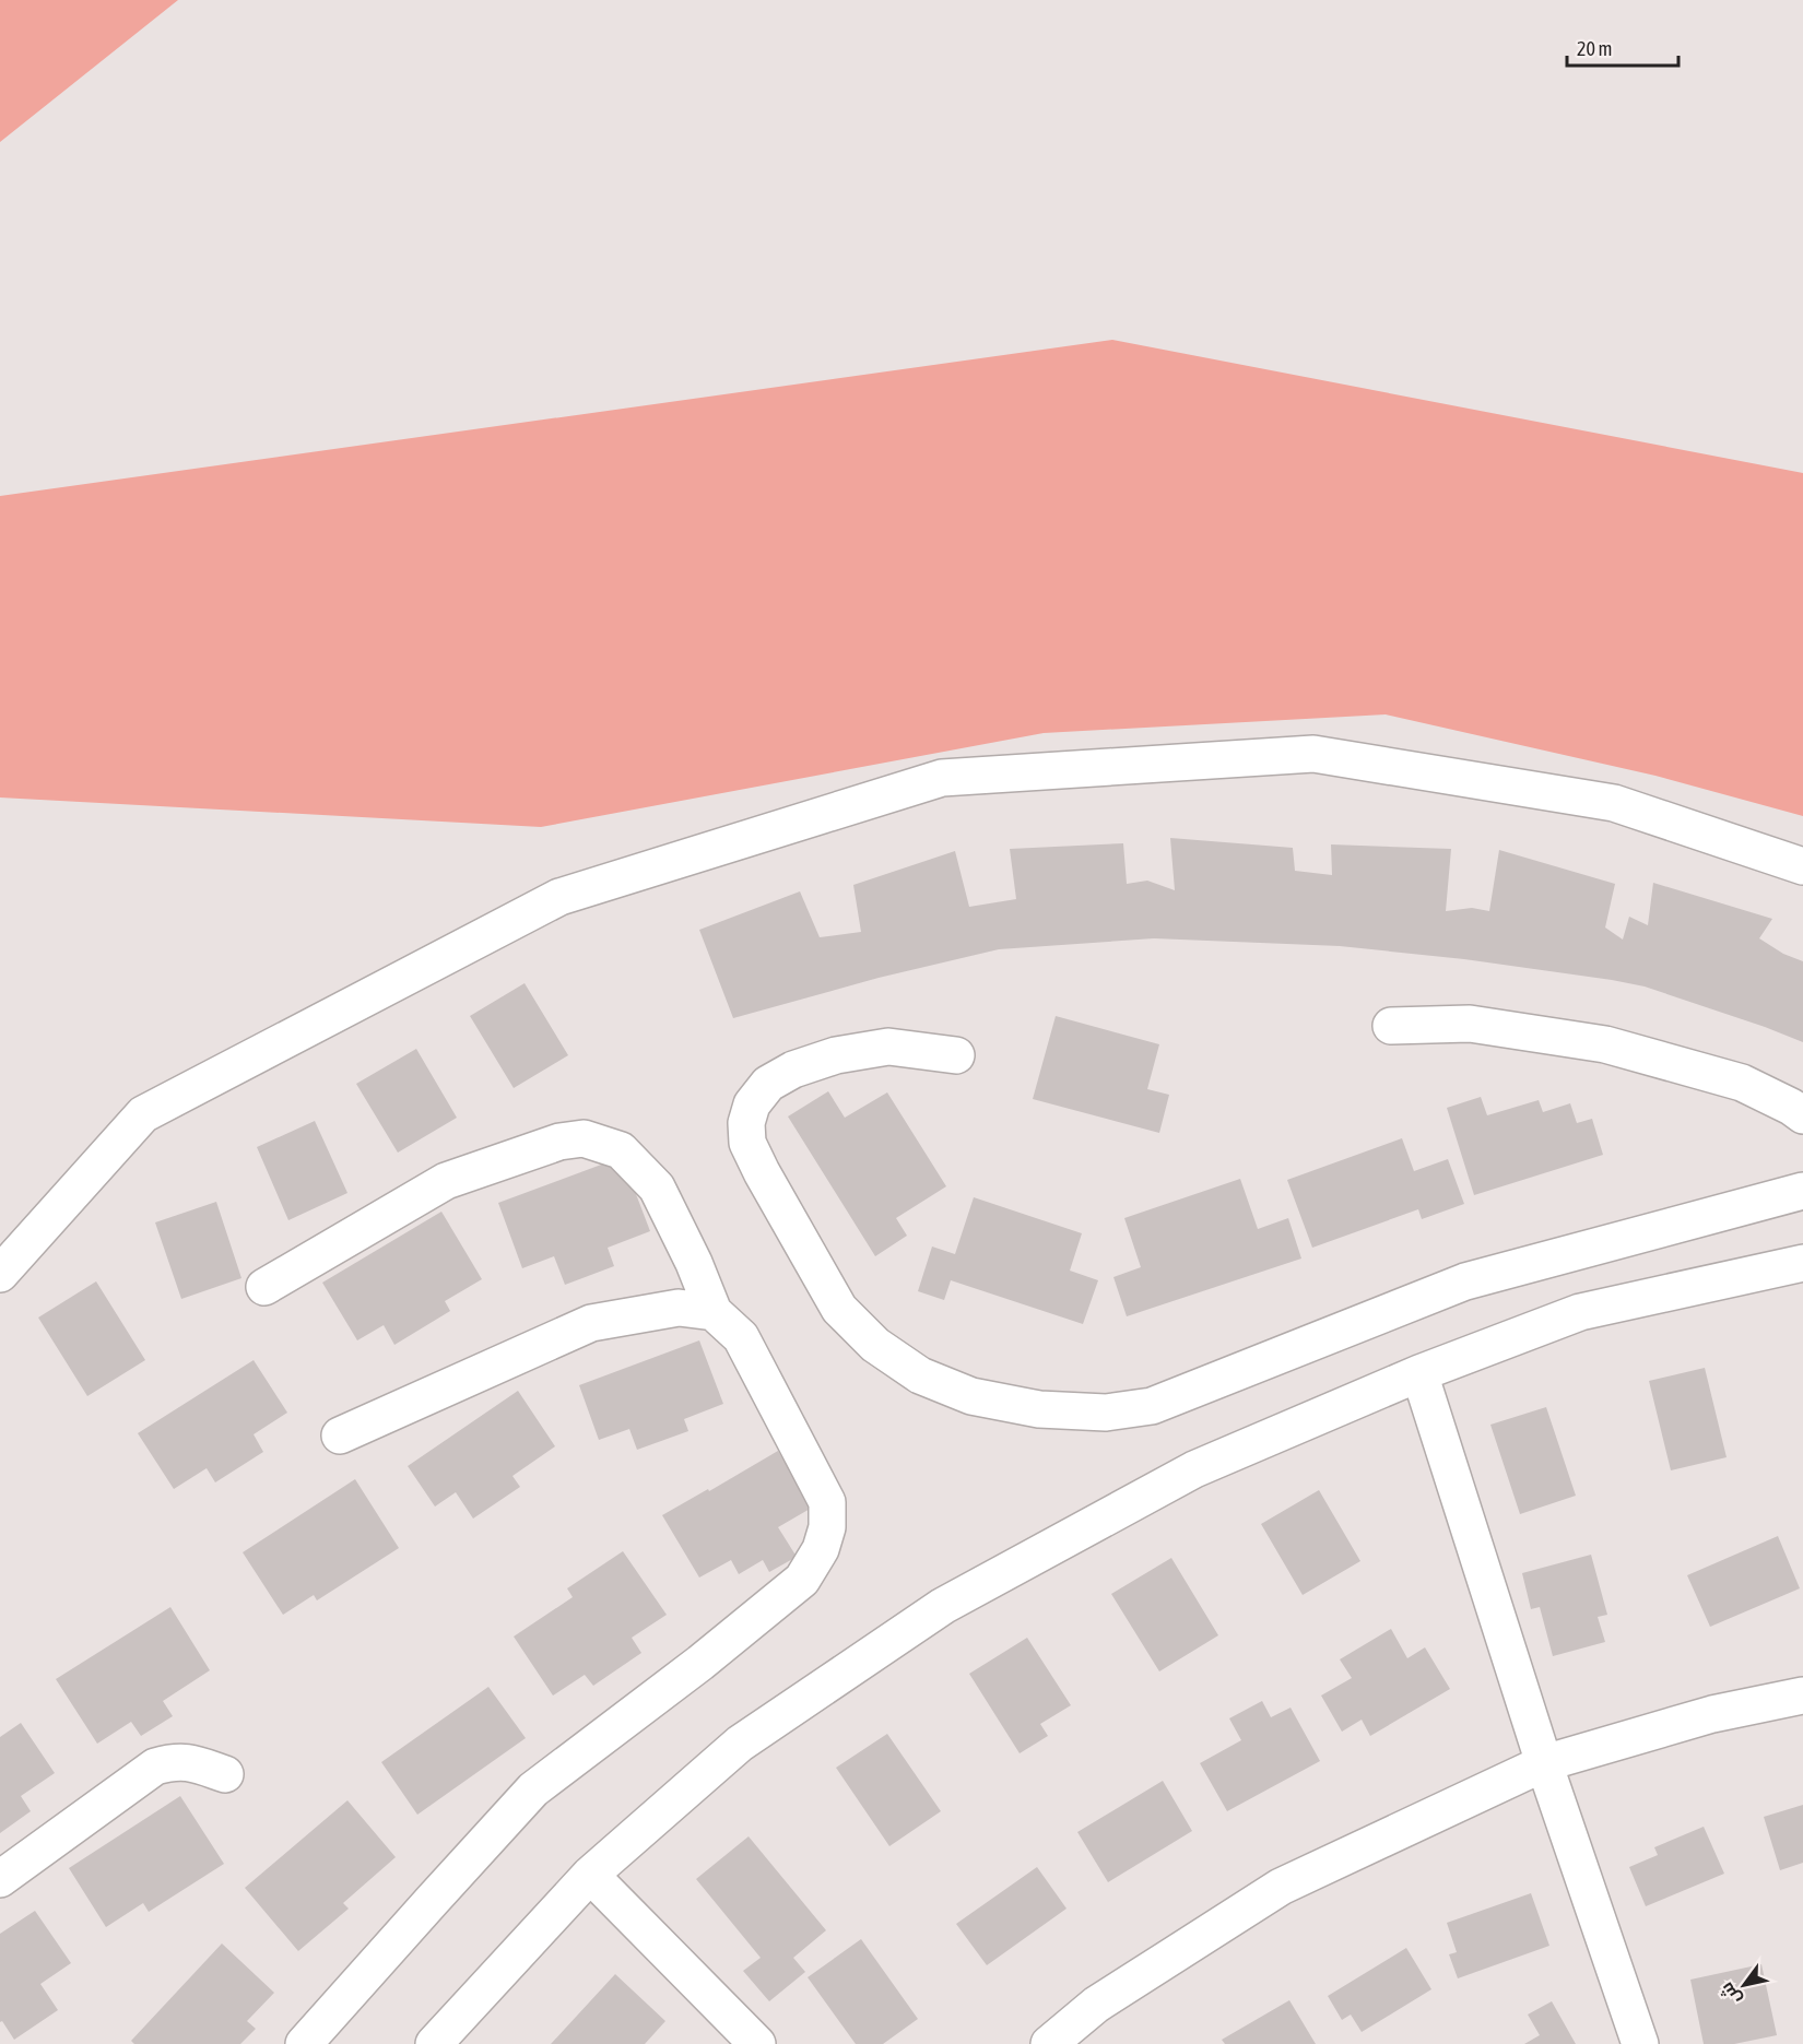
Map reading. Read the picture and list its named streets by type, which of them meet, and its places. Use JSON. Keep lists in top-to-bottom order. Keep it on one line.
{"scale_bar":"20 m","north":"bottom left"}
